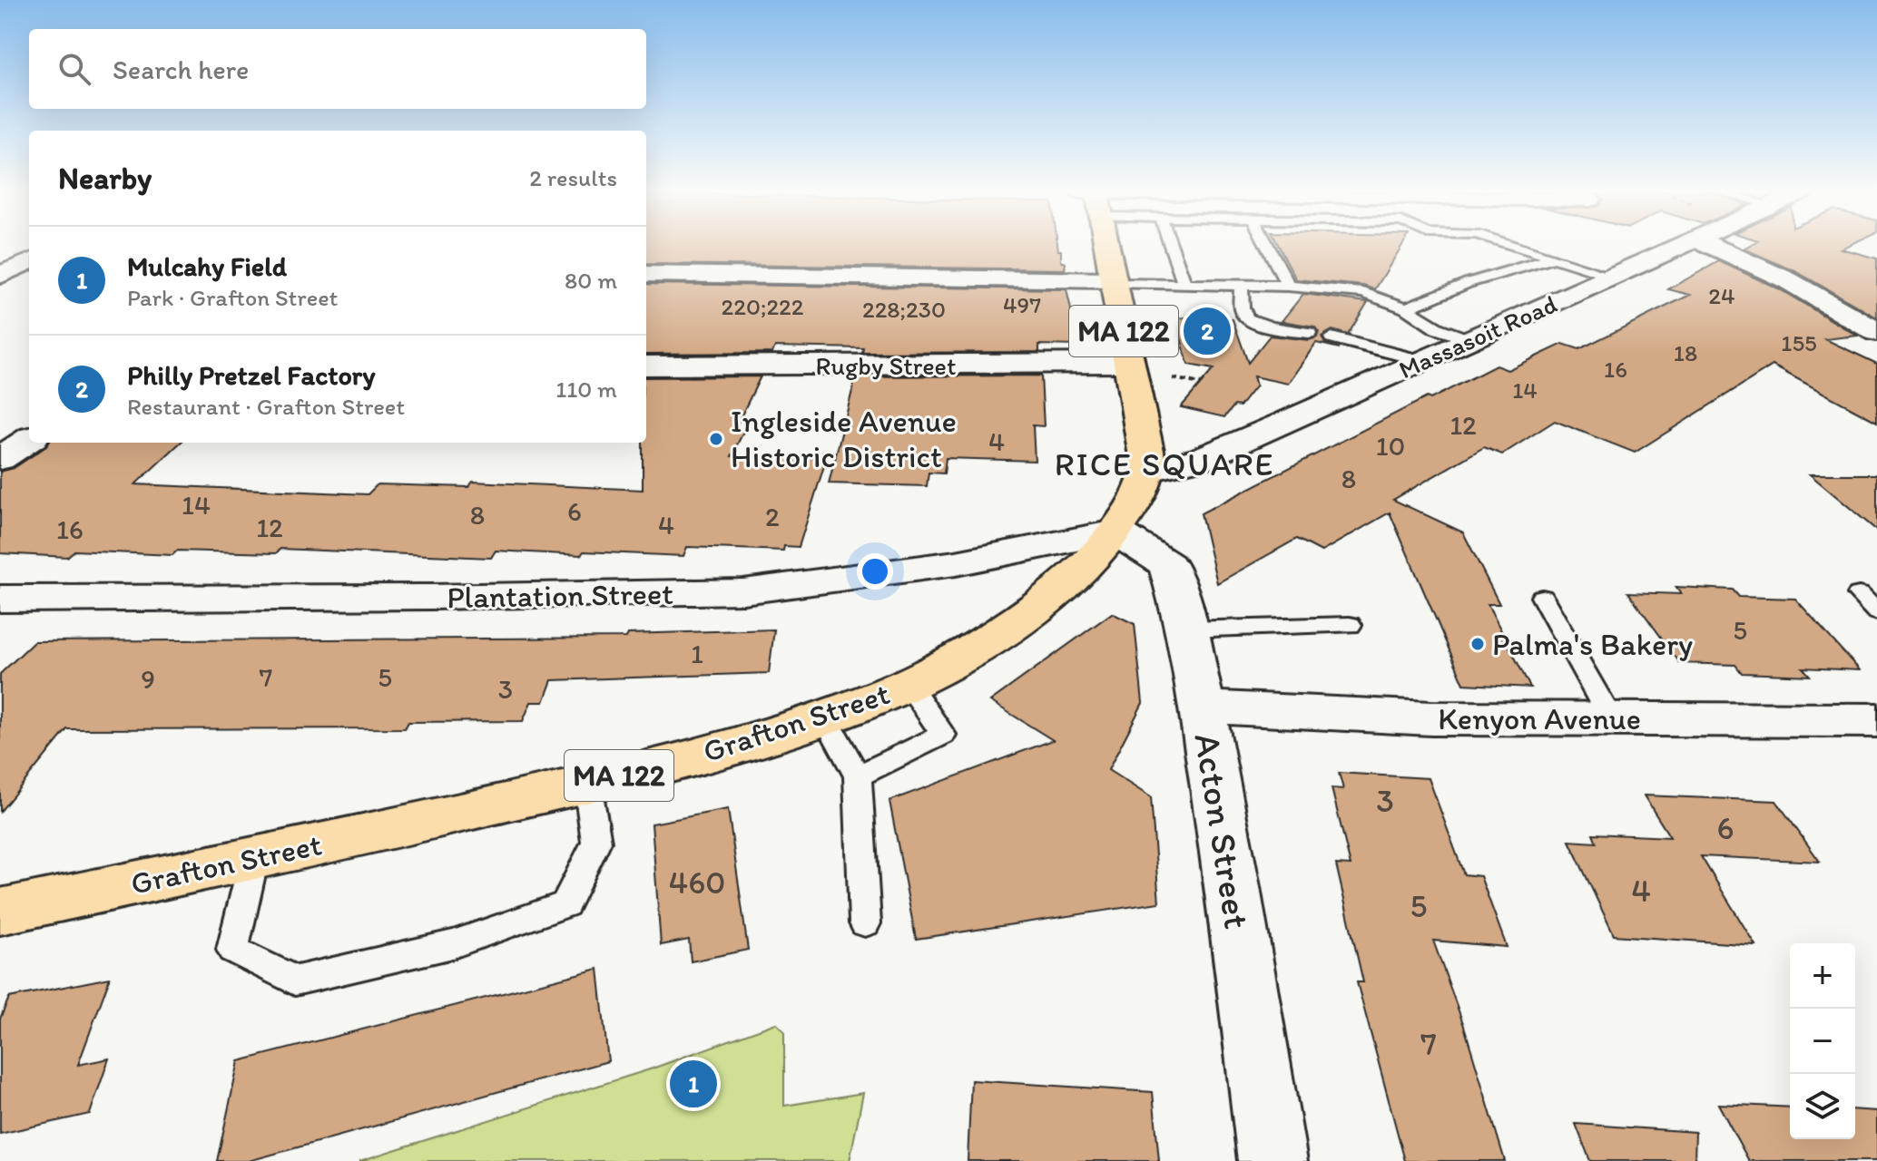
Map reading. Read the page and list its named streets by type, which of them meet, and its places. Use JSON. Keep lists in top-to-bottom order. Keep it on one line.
{"streets":{"highway":["MA 122","Grafton Street"],"street":["Massasoit Road","Rugby Street","Plantation Street","Kenyon Avenue","Acton Street"]},"crossings":[["MA 122","Massasoit Road"],["MA 122","Rugby Street"],["MA 122","Grafton Street"],["Massasoit Road","Grafton Street"],["Plantation Street","Grafton Street"],["Plantation Street","Acton Street"],["Kenyon Avenue","Acton Street"],["Grafton Street","Acton Street"]],"districts":["RICE SQUARE"],"places":["Ingleside Avenue Historic District","Palma's Bakery"],"house_numbers":["24","497","220;222","228;230","155","18","16","14","12","4","10","8","14","6","8","2","4","12","16","5","1","7","5","9","3","3","6","460","4","5","7"],"page":{"search":"Search here","heading":["Nearby","2 results"],"list":[{"mark":"1","name":"Mulcahy Field","note":"Park · Grafton Street","value":"80 m"},{"mark":"2","name":"Philly Pretzel Factory","note":"Restaurant · Grafton Street","value":"110 m"}],"pins":["2","1"],"map_buttons":["+","−"]}}
